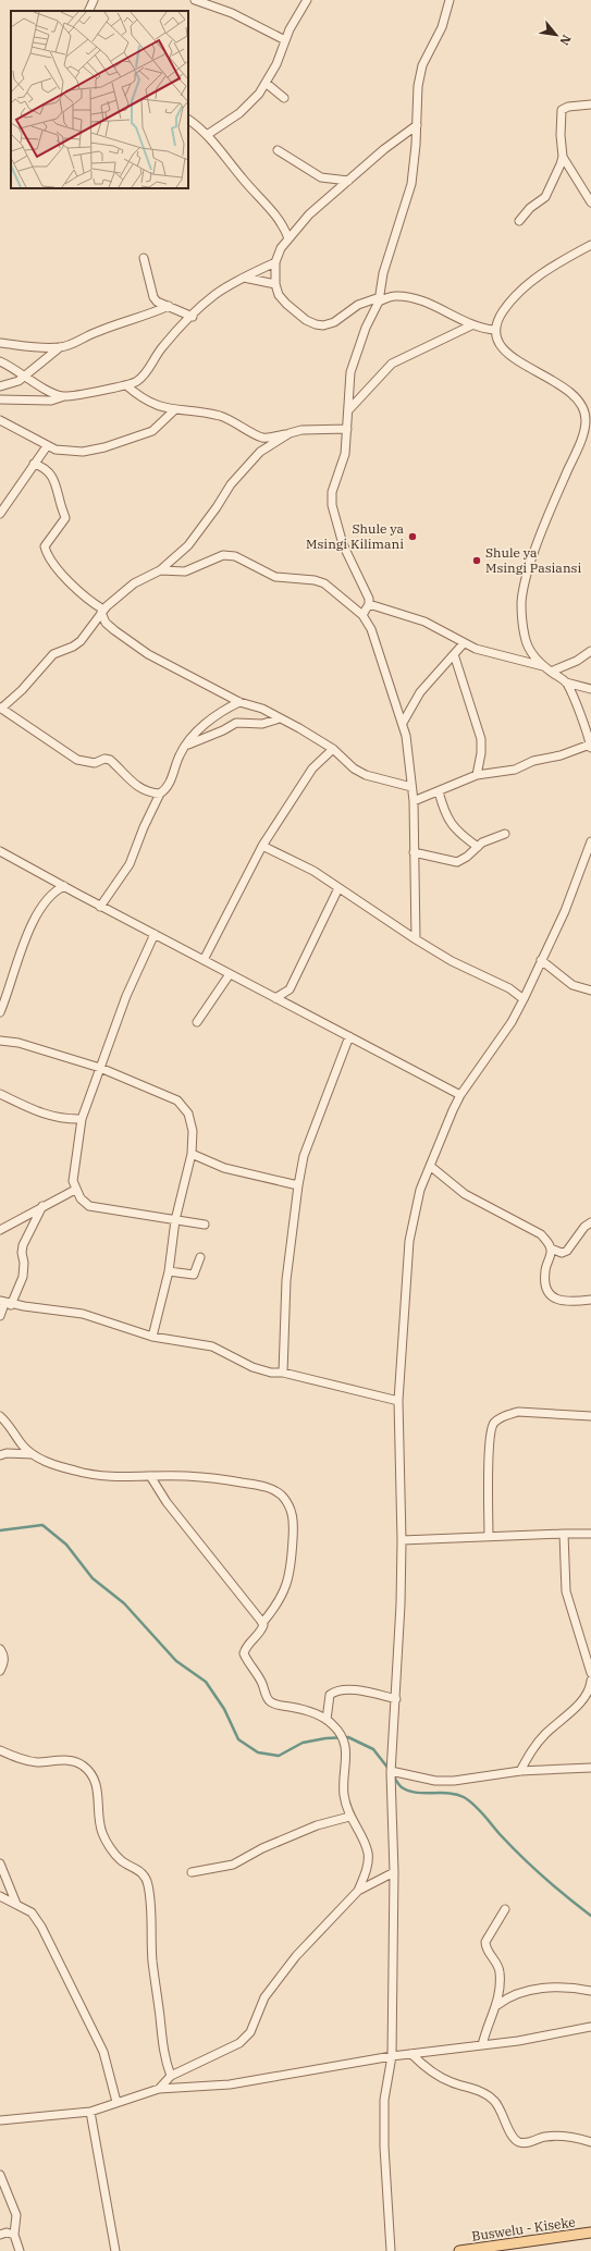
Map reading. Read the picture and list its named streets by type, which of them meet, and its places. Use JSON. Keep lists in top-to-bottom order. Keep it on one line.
{"streets":{"main road":["Buswelu - Kiseke"]},"places":["Shule ya Msingi Kilimani","Shule ya Msingi Pasiansi"],"north":"bottom right"}
